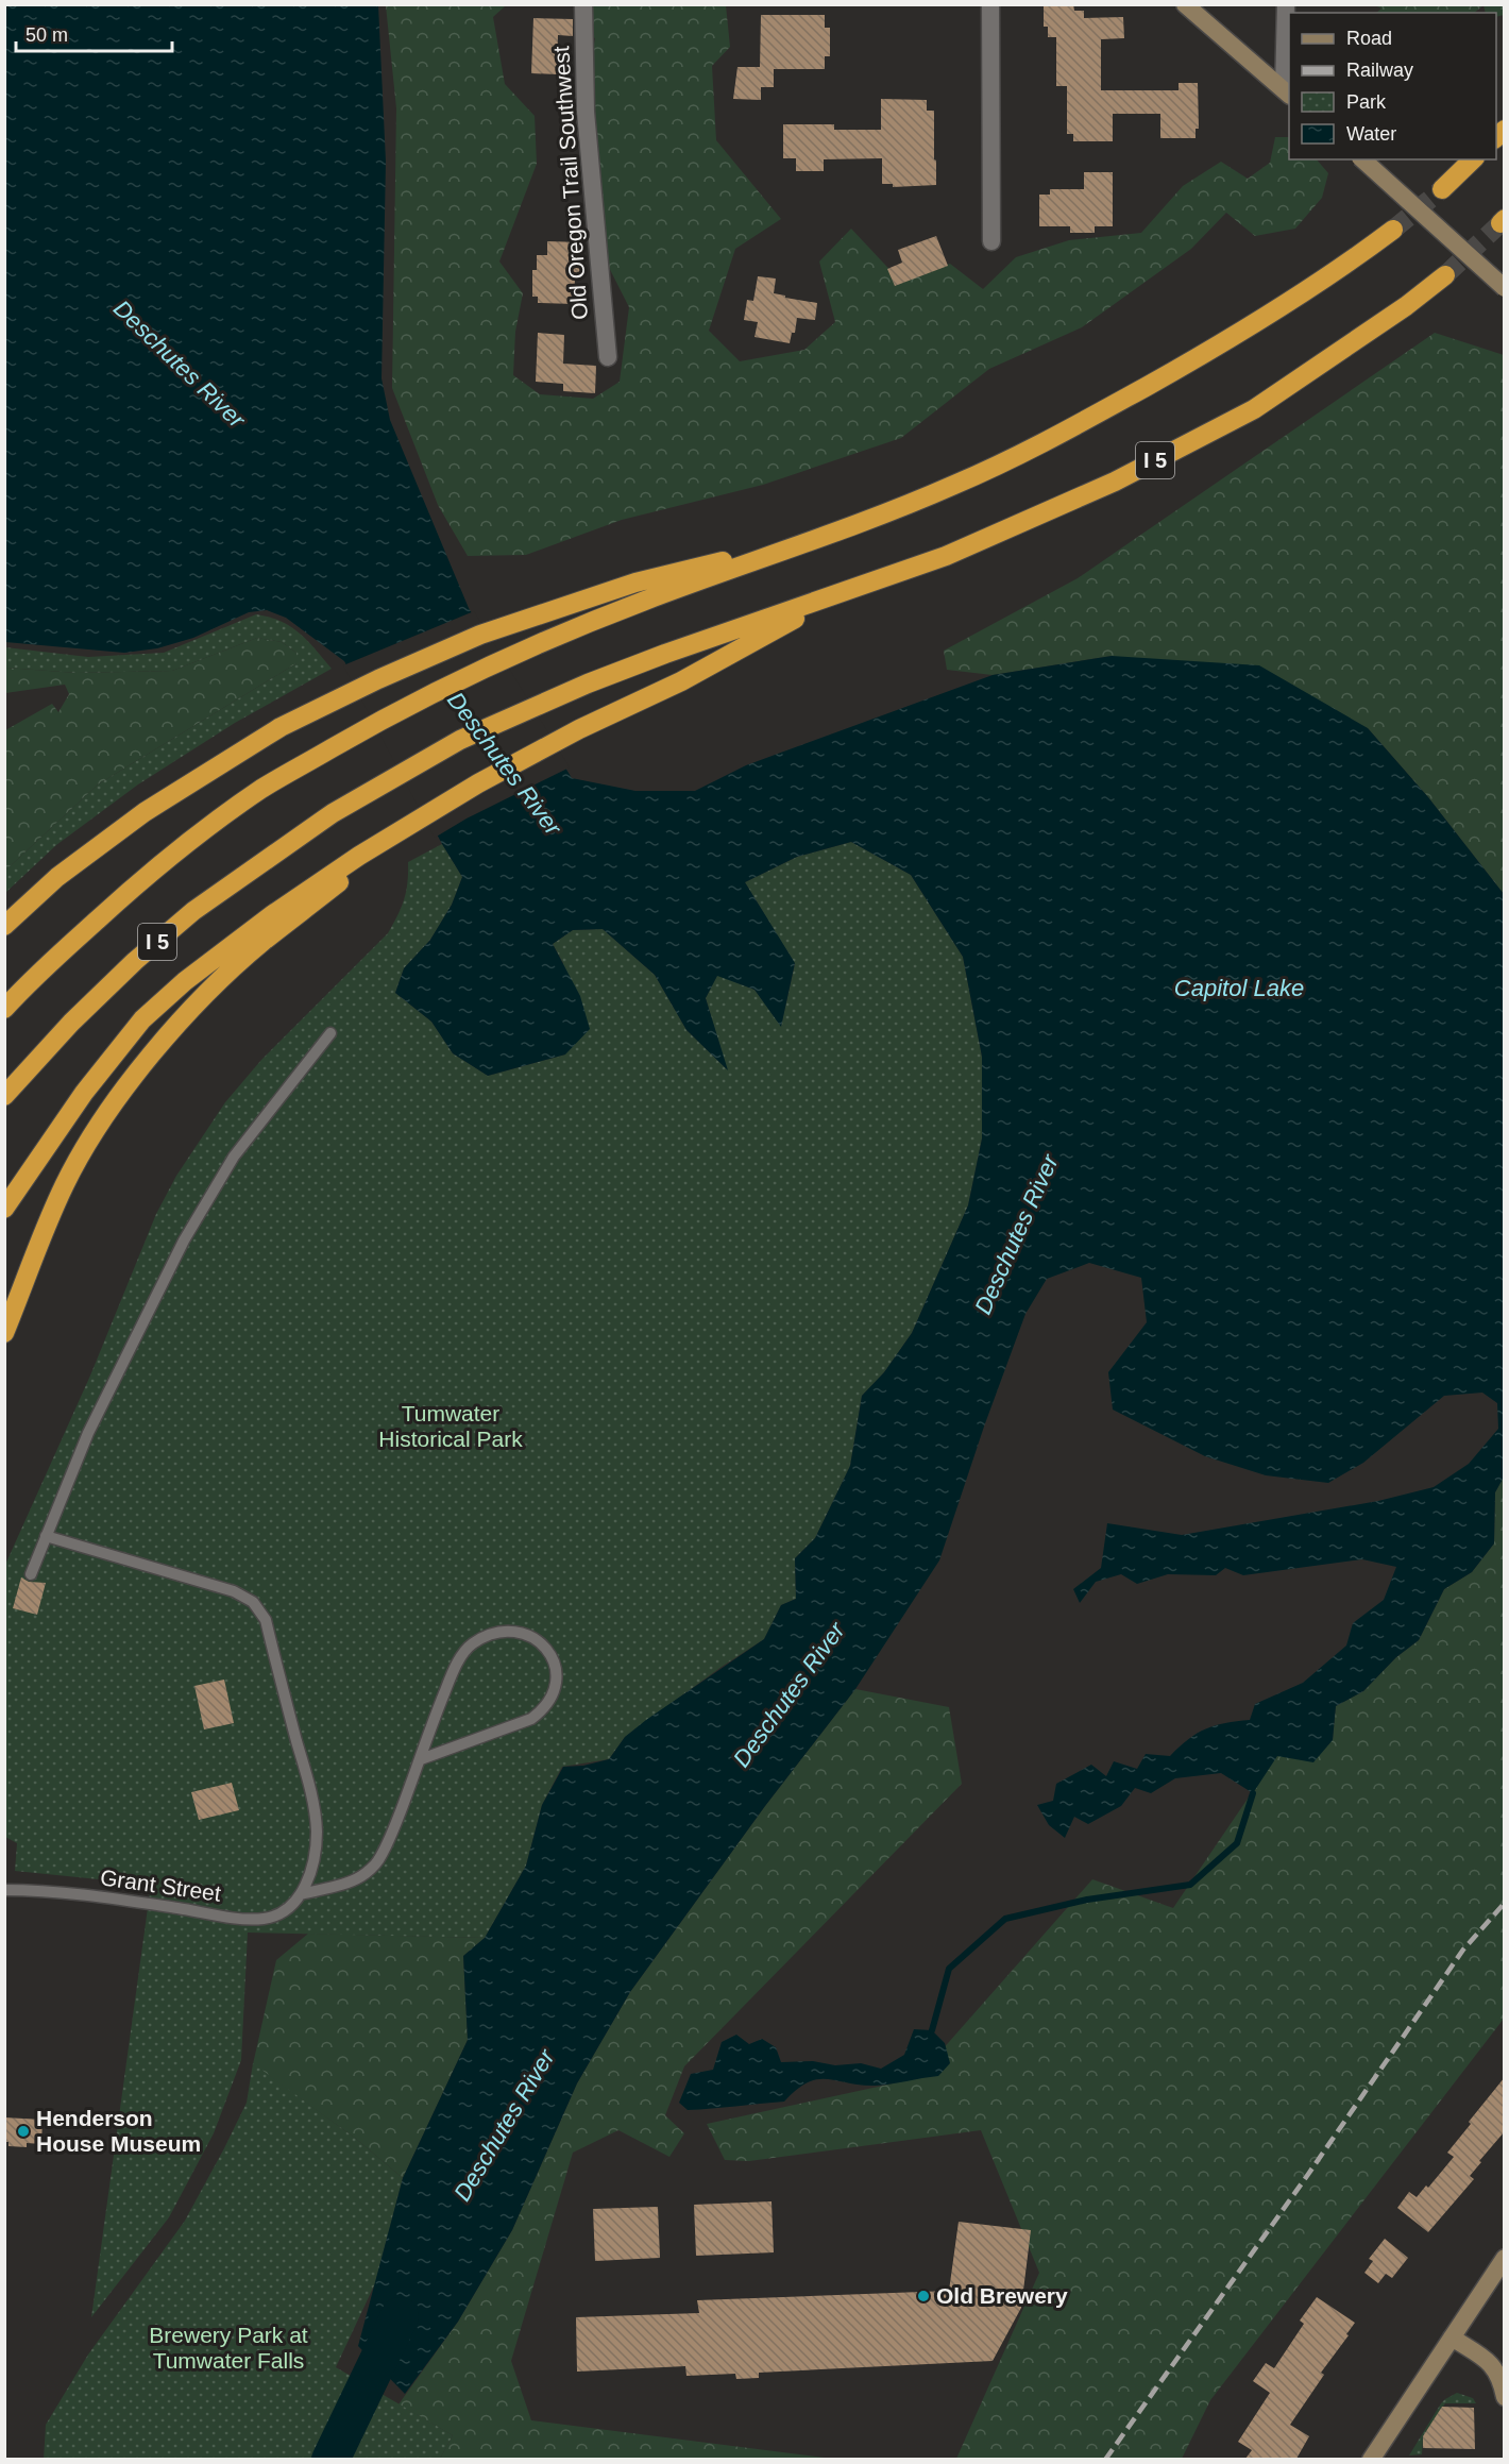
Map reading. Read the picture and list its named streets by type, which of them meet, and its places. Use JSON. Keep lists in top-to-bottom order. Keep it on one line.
{"streets":{"highway":["I 5"],"street":["Old Oregon Trail Southwest"],"lane":["Grant Street"]},"water":["Deschutes River","Capitol Lake"],"parks":["Tumwater Historical Park","Brewery Park at Tumwater Falls"],"places":["Henderson House Museum","Old Brewery"],"legend":["Road","Railway","Park","Water"],"scale_bar":"50 m"}
